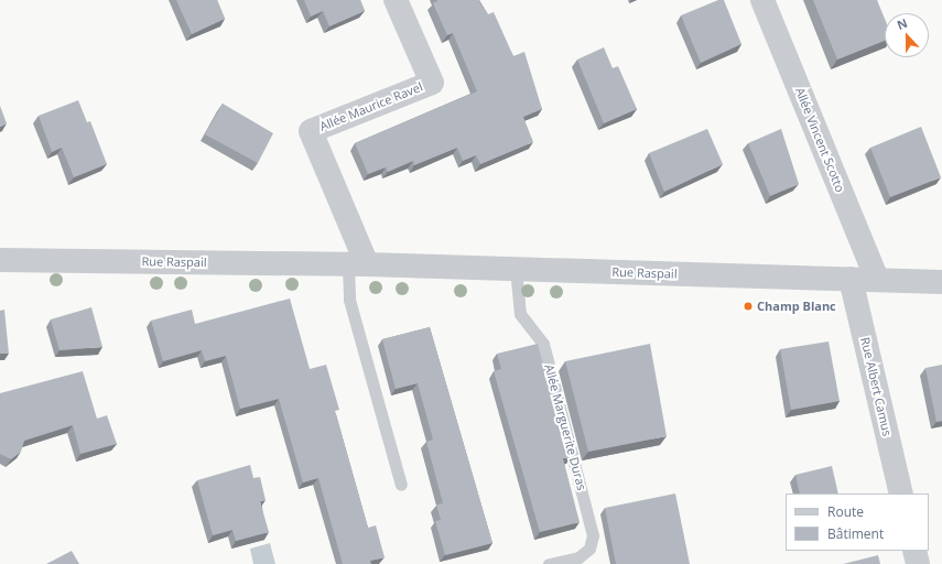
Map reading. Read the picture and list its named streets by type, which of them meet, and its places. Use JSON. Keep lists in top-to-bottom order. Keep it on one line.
{"streets":{"street":["Allée Maurice Ravel","Allée Vincent Scotto","Rue Raspail","Rue Albert Camus"],"lane":["Allée Marguerite Duras"]},"crossings":[["Allée Maurice Ravel","Rue Raspail"],["Allée Vincent Scotto","Rue Raspail"],["Rue Raspail","Rue Albert Camus"],["Rue Raspail","Allée Marguerite Duras"]],"places":["Champ Blanc"],"legend":["Route","Bâtiment"],"north":"top"}
